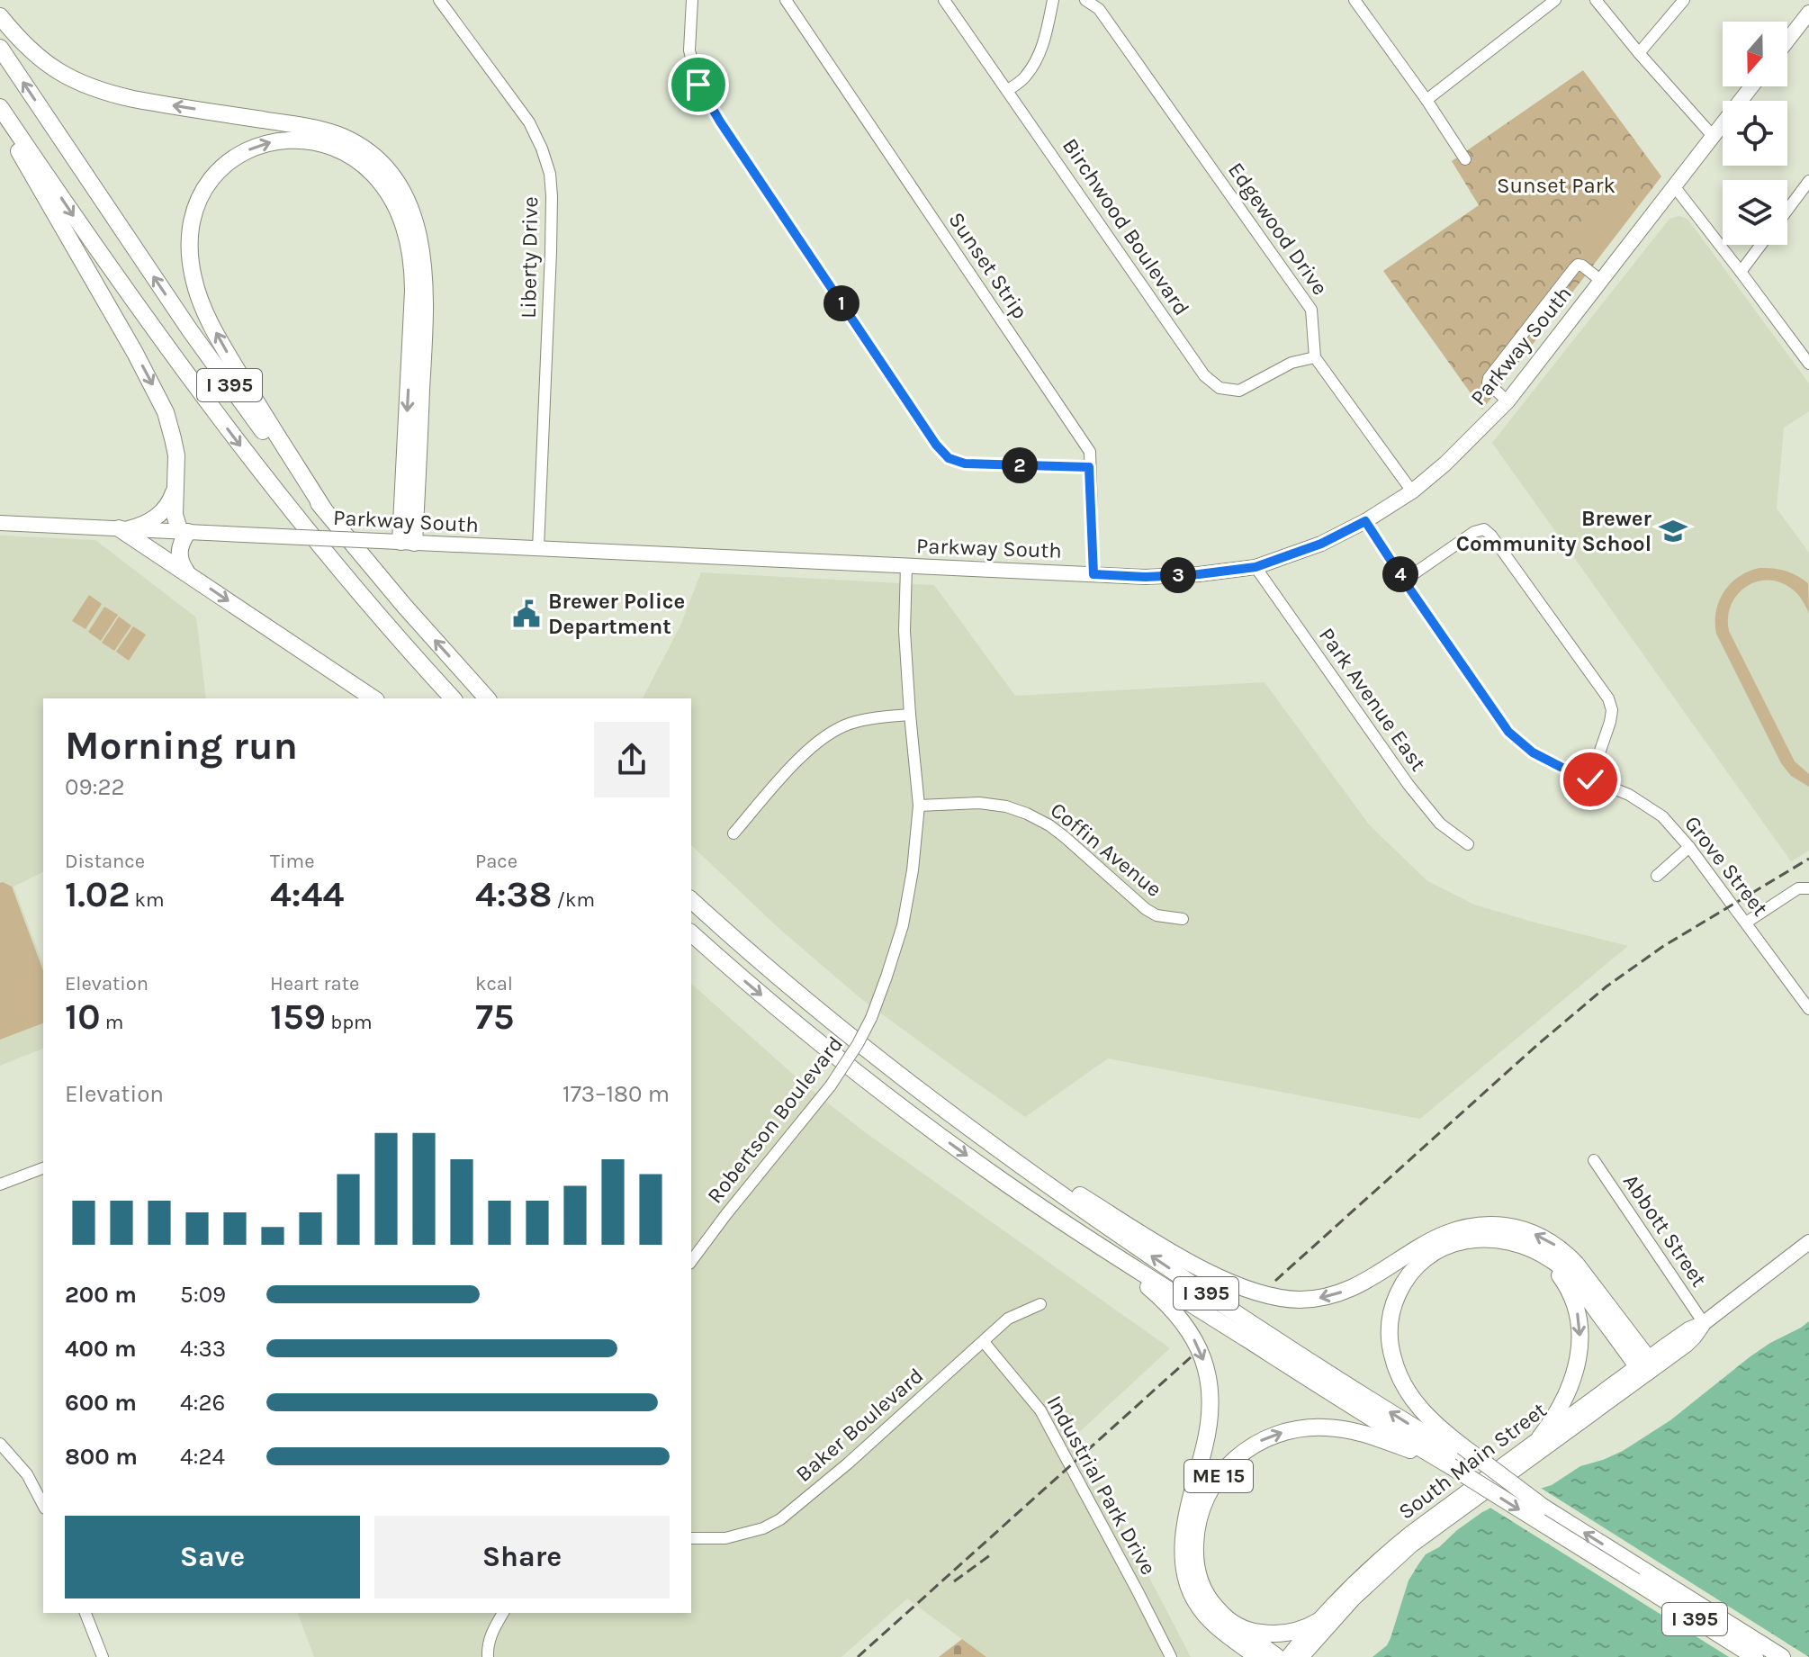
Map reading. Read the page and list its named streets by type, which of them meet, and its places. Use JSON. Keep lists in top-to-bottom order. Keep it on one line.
{"streets":{"highway":["I 395","ME 15"],"main road":["Parkway South","South Main Street"],"street":["Birchwood Boulevard","Edgewood Drive","Liberty Drive","Sunset Strip","Park Avenue East","Coffin Avenue","Grove Street","Robertson Boulevard","Abbott Street","Baker Boulevard","Industrial Park Drive"]},"crossings":[["Birchwood Boulevard","Edgewood Drive"],["Liberty Drive","Parkway South"],["Sunset Strip","Parkway South"],["Parkway South","Park Avenue East"],["Parkway South","Grove Street"],["Parkway South","Robertson Boulevard"],["I 395","ME 15"],["Coffin Avenue","Robertson Boulevard"],["Abbott Street","South Main Street"],["Baker Boulevard","Industrial Park Drive"],["South Main Street","ME 15"]],"parks":["Sunset Park"],"places":{"school or university":["Brewer Community School"],"public building":["Brewer Police Department"]},"north":"bottom","page":{"pins":["1","2","4","3"],"heading":["Morning run","09:22"],"stats":[["Distance","1.02 km"],["Time","4:44"],["Pace","4:38 /km"],["Elevation","10 m"],["Heart rate","159 bpm"],["kcal","75"]],"chart":["Elevation","173–180 m"],"list":[{"name":"200 m","note":"5:09"},{"name":"400 m","note":"4:33"},{"name":"600 m","note":"4:26"},{"name":"800 m","note":"4:24"}],"buttons":["Save","Share"]}}
